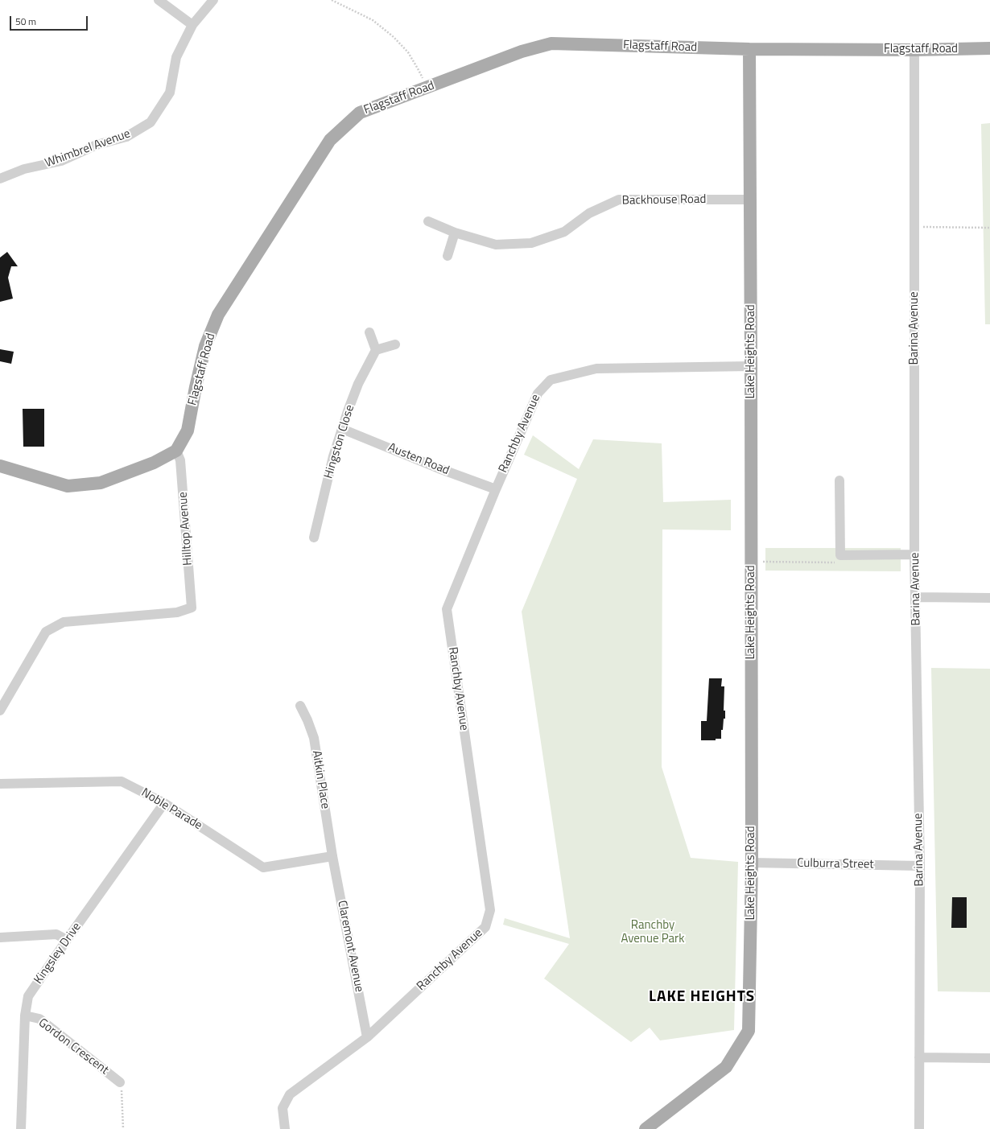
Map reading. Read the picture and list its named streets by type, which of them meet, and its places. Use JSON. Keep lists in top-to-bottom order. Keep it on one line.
{"streets":{"main road":["Flagstaff Road","Lake Heights Road"],"street":["Whimbrel Avenue","Backhouse Road","Barina Avenue","Ranchby Avenue","Hingston Close","Austen Road","Hilltop Avenue","Aitkin Place","Noble Parade","Culburra Street","Claremont Avenue","Kingsley Drive","Gordon Crescent"]},"crossings":[["Flagstaff Road","Barina Avenue"],["Flagstaff Road","Lake Heights Road"],["Flagstaff Road","Hilltop Avenue"],["Backhouse Road","Lake Heights Road"],["Barina Avenue","Culburra Street"],["Lake Heights Road","Ranchby Avenue"],["Lake Heights Road","Culburra Street"],["Ranchby Avenue","Austen Road"],["Ranchby Avenue","Claremont Avenue"],["Hingston Close","Austen Road"],["Aitkin Place","Noble Parade"],["Aitkin Place","Claremont Avenue"],["Noble Parade","Claremont Avenue"],["Noble Parade","Kingsley Drive"],["Kingsley Drive","Gordon Crescent"]],"districts":["LAKE HEIGHTS"],"parks":["Ranchby Avenue Park"],"scale_bar":"50 m"}
